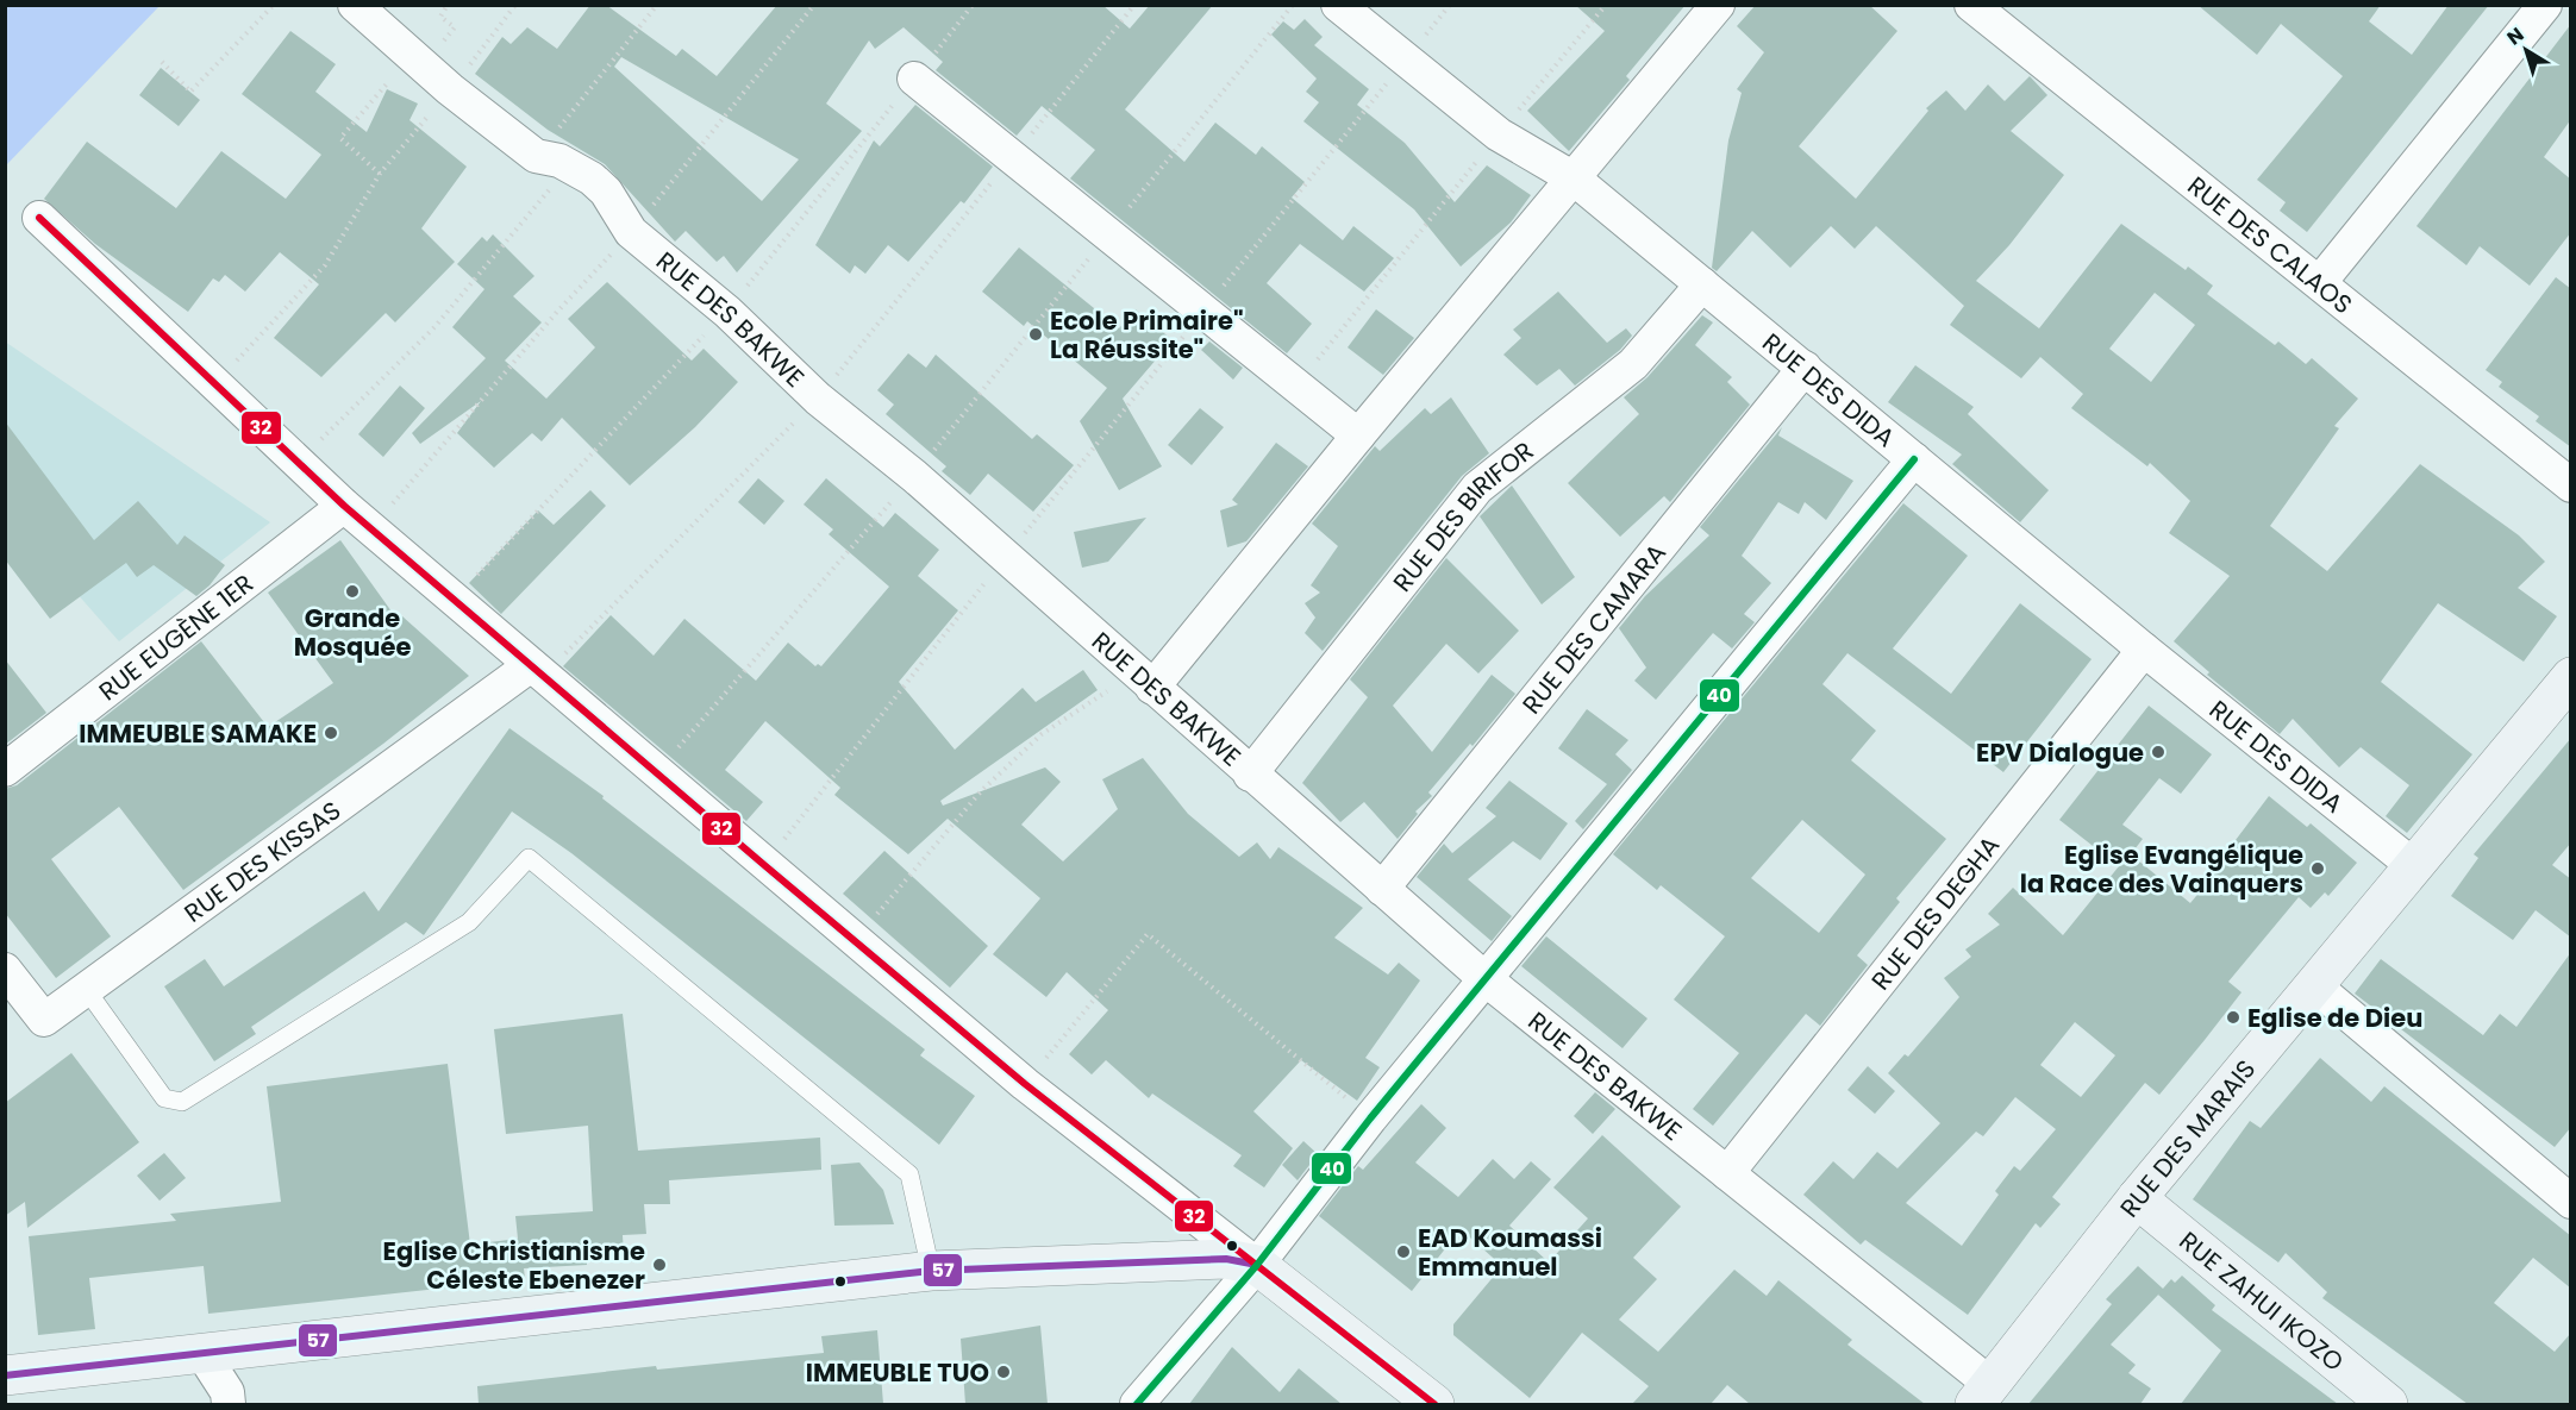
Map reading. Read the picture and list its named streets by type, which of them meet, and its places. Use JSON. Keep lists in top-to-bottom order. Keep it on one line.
{"streets":{"street":["RUE DES CALAOS","RUE DES BAKWE","RUE DES DIDA","RUE DES BIRIFOR","RUE DES CAMARA","RUE EUGÈNE 1ER","RUE DES KISSAS","RUE DES DEGHA","RUE DES MARAIS","RUE ZAHUI IKOZO"]},"crossings":[["RUE DES BAKWE","RUE DES BIRIFOR"],["RUE DES BAKWE","RUE DES CAMARA"],["RUE DES BAKWE","RUE DES DEGHA"],["RUE DES BAKWE","RUE DES MARAIS"],["RUE DES DIDA","RUE DES BIRIFOR"],["RUE DES DIDA","RUE DES CAMARA"],["RUE DES DIDA","RUE DES DEGHA"],["RUE DES DIDA","RUE DES MARAIS"],["RUE DES MARAIS","RUE ZAHUI IKOZO"]],"places":["Ecole Primaire\" La Réussite\"","Grande Mosquée","IMMEUBLE SAMAKE","EPV Dialogue","Eglise Evangélique la Race des Vainquers","Eglise de Dieu","EAD Koumassi Emmanuel","Eglise Christianisme Céleste Ebenezer","IMMEUBLE TUO"],"lines":["transit line 32","transit line 40","transit line 57"],"north":"top left"}
